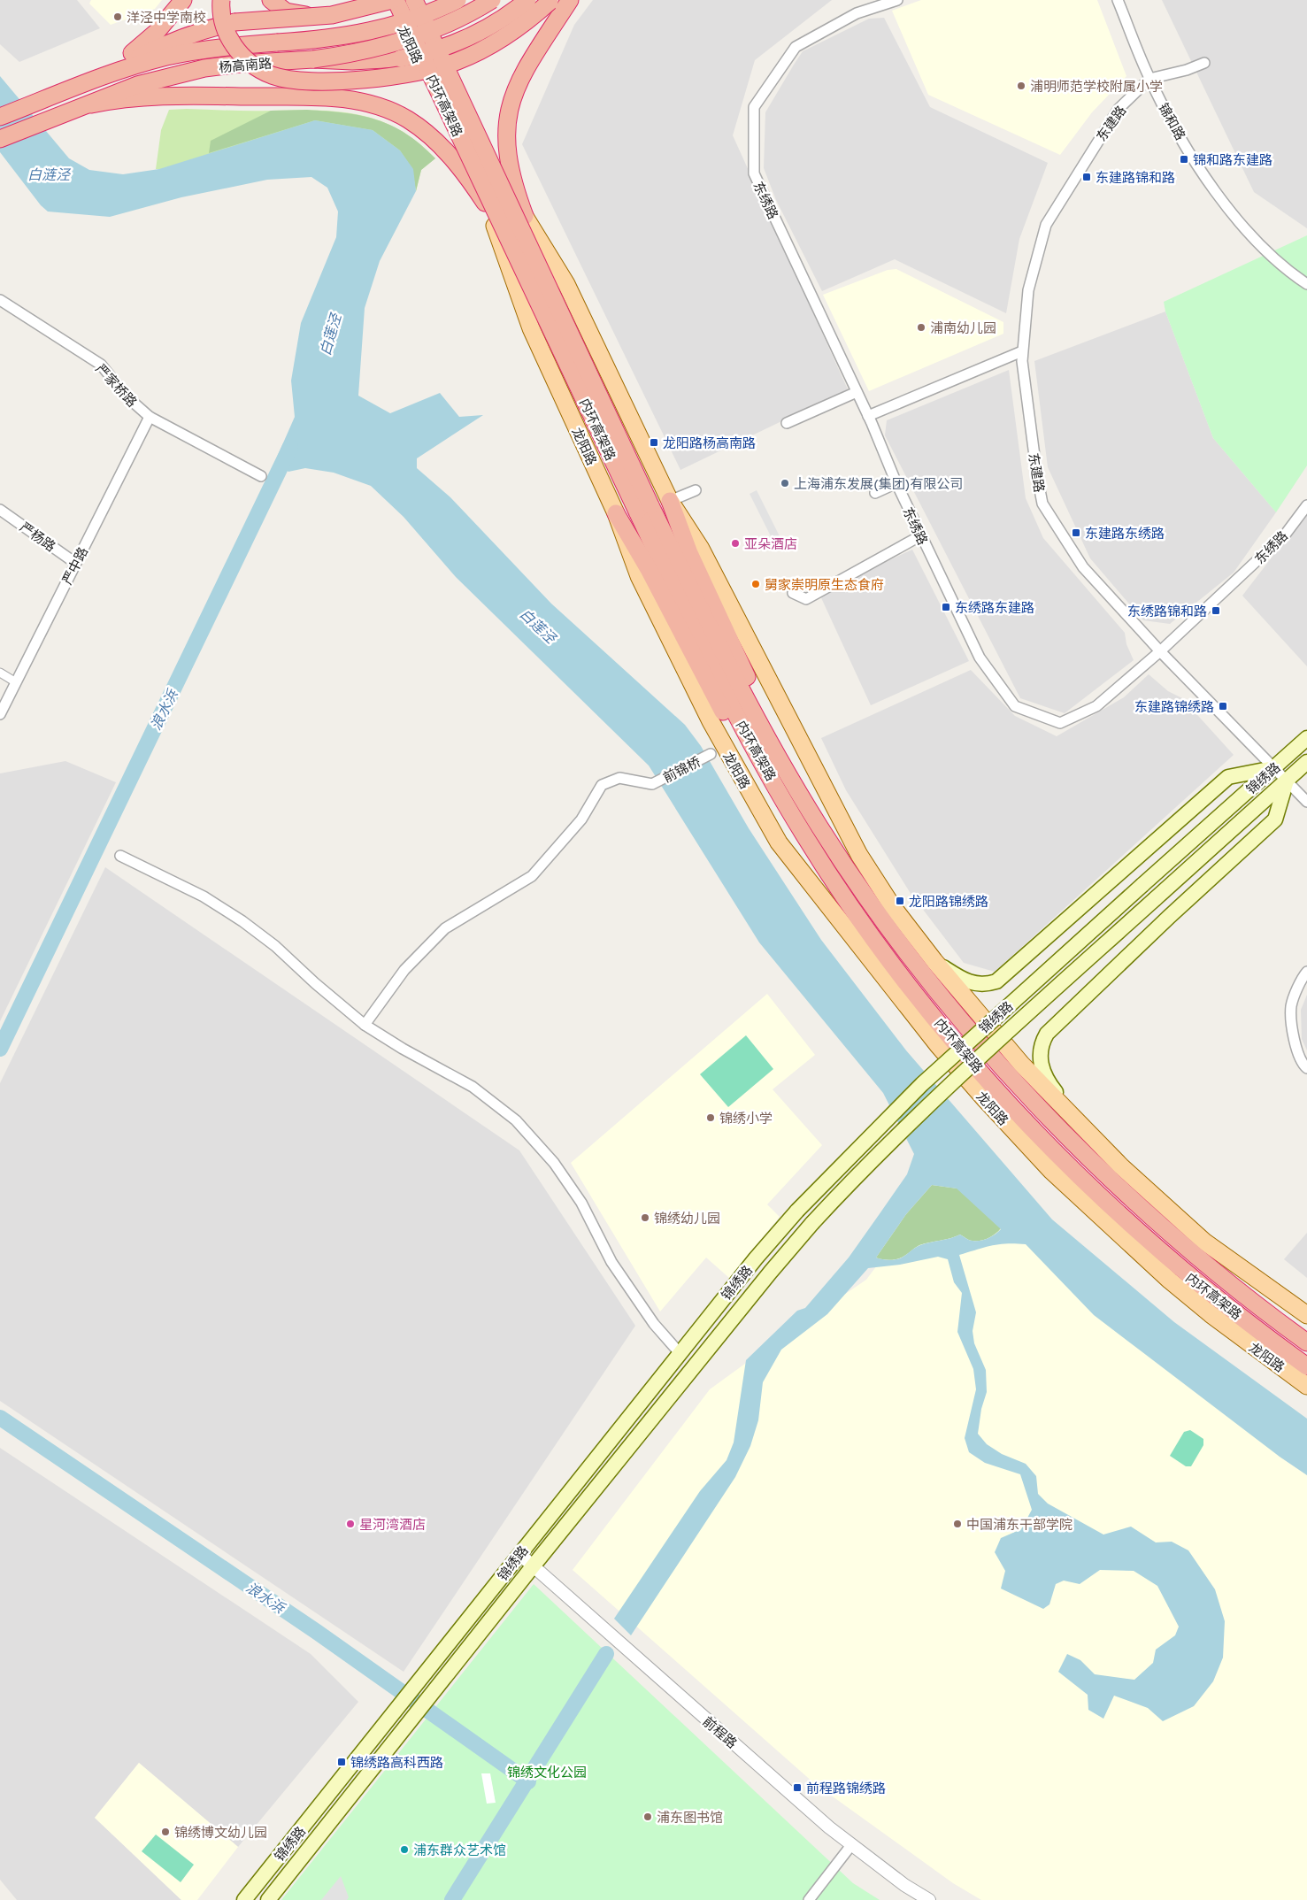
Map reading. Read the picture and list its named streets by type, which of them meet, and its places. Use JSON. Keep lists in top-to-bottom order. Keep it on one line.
{"streets":{"highway":["杨高南路","内环高架路"],"main road":["龙阳路","锦绣路"],"street":["锦和路","东建路","东绣路","严家桥路","严杨路","严中路","前锦桥","前程路"]},"crossings":[["龙阳路","内环高架路"],["锦和路","东建路"],["东建路","东绣路"],["东建路","锦绣路"],["严家桥路","严中路"],["严杨路","严中路"],["锦绣路","前程路"]],"water":["白涟泾","白莲泾","浪水浜"],"parks":["锦绣文化公园"],"places":{"other":["洋泾中学南校","浦明师范学校附属小学","浦南幼儿园","上海浦东发展(集团)有限公司","亚朵酒店","舅家崇明原生态食府","锦绣小学","锦绣幼儿园","星河湾酒店","中国浦东干部学院","浦东图书馆","锦绣博文幼儿园","浦东群众艺术馆"],"transit":["锦和路东建路","东建路锦和路","龙阳路杨高南路","东建路东绣路","东绣路东建路","东绣路锦和路","东建路锦绣路","龙阳路锦绣路","锦绣路高科西路","前程路锦绣路"]}}
